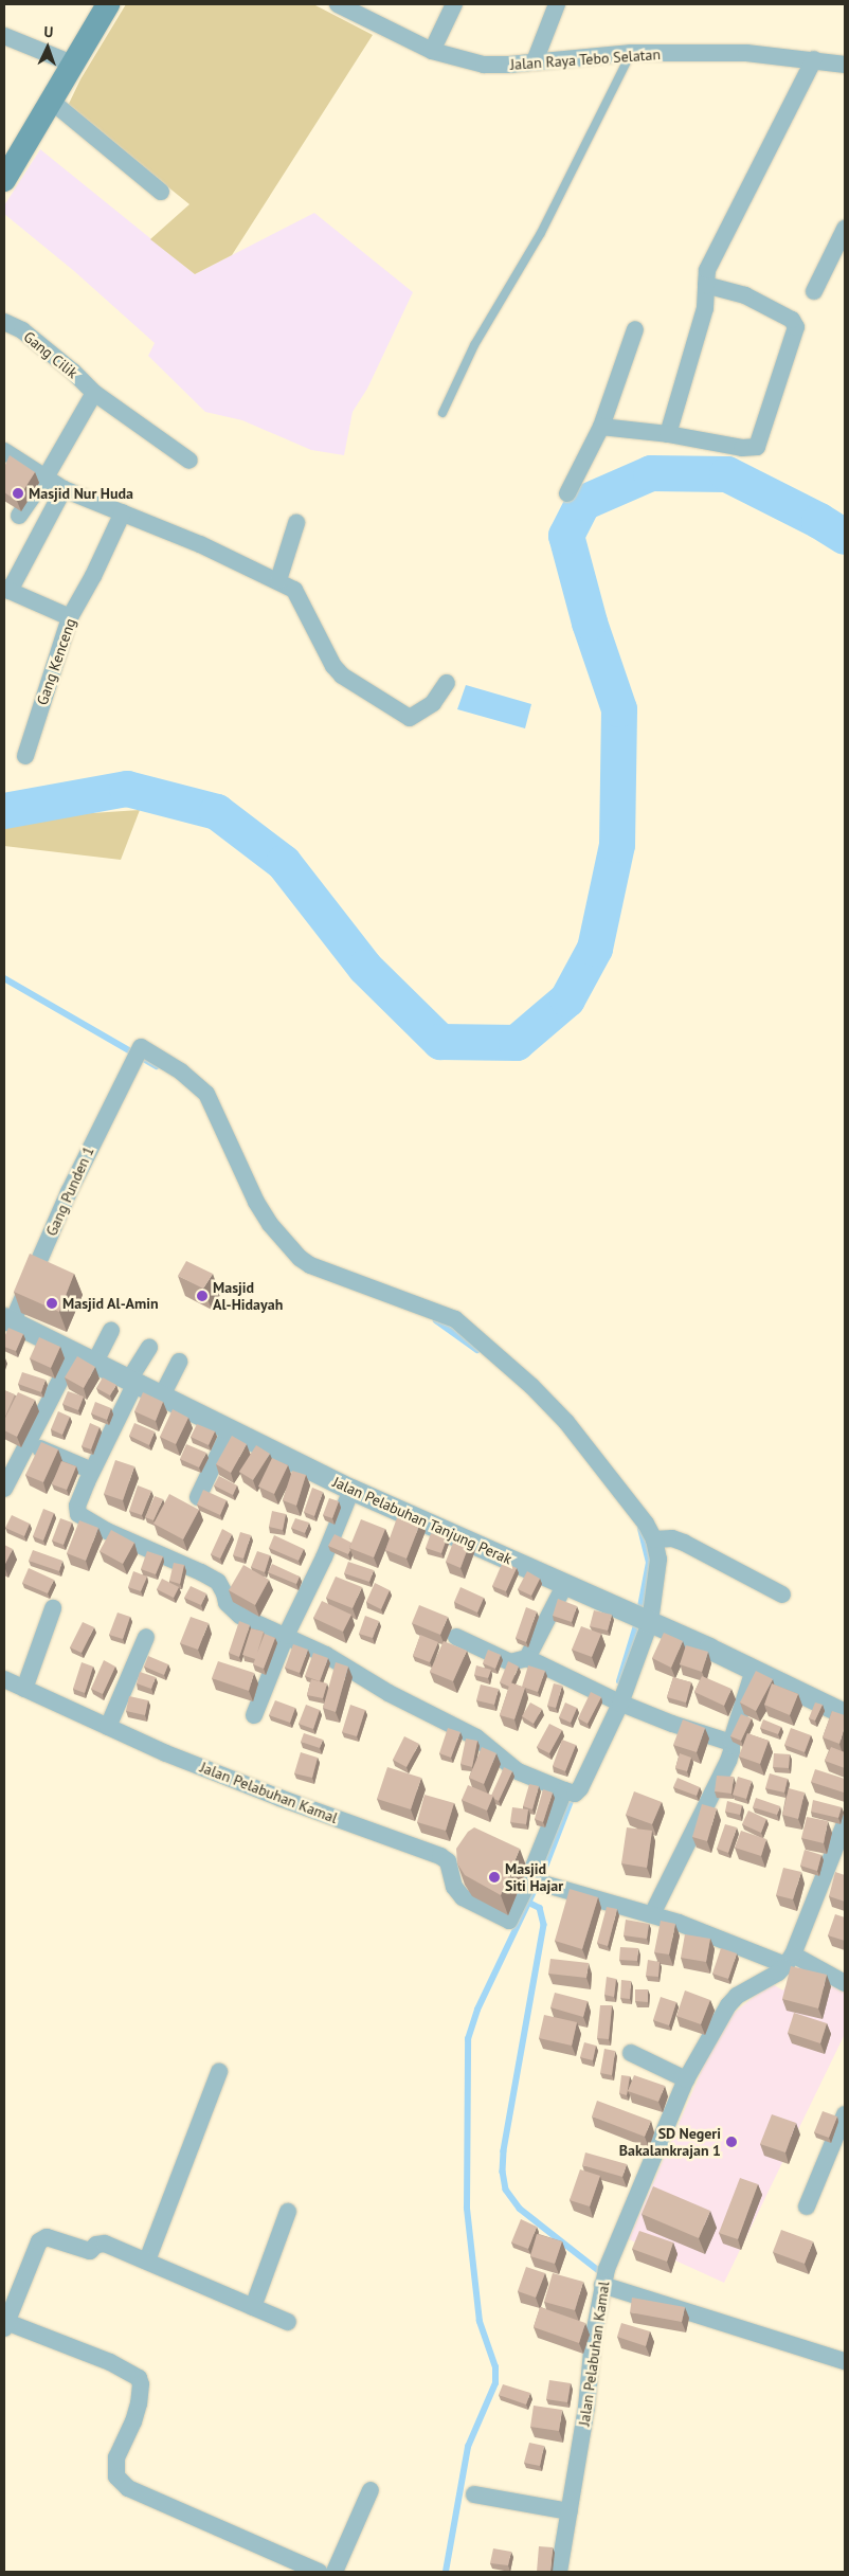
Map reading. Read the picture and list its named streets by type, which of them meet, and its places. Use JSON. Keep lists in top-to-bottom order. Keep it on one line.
{"streets":{"street":["Jalan Raya Tebo Selatan","Gang Cilik","Gang Kenceng","Gang Punden 1","Jalan Pelabuhan Tanjung Perak","Jalan Pelabuhan Kamal"]},"crossings":[["Gang Punden 1","Jalan Pelabuhan Tanjung Perak"]],"places":["Masjid Nur Huda","Masjid Al-Hidayah","Masjid Al-Amin","Masjid Siti Hajar","SD Negeri Bakalankrajan 1"],"north":"top"}
